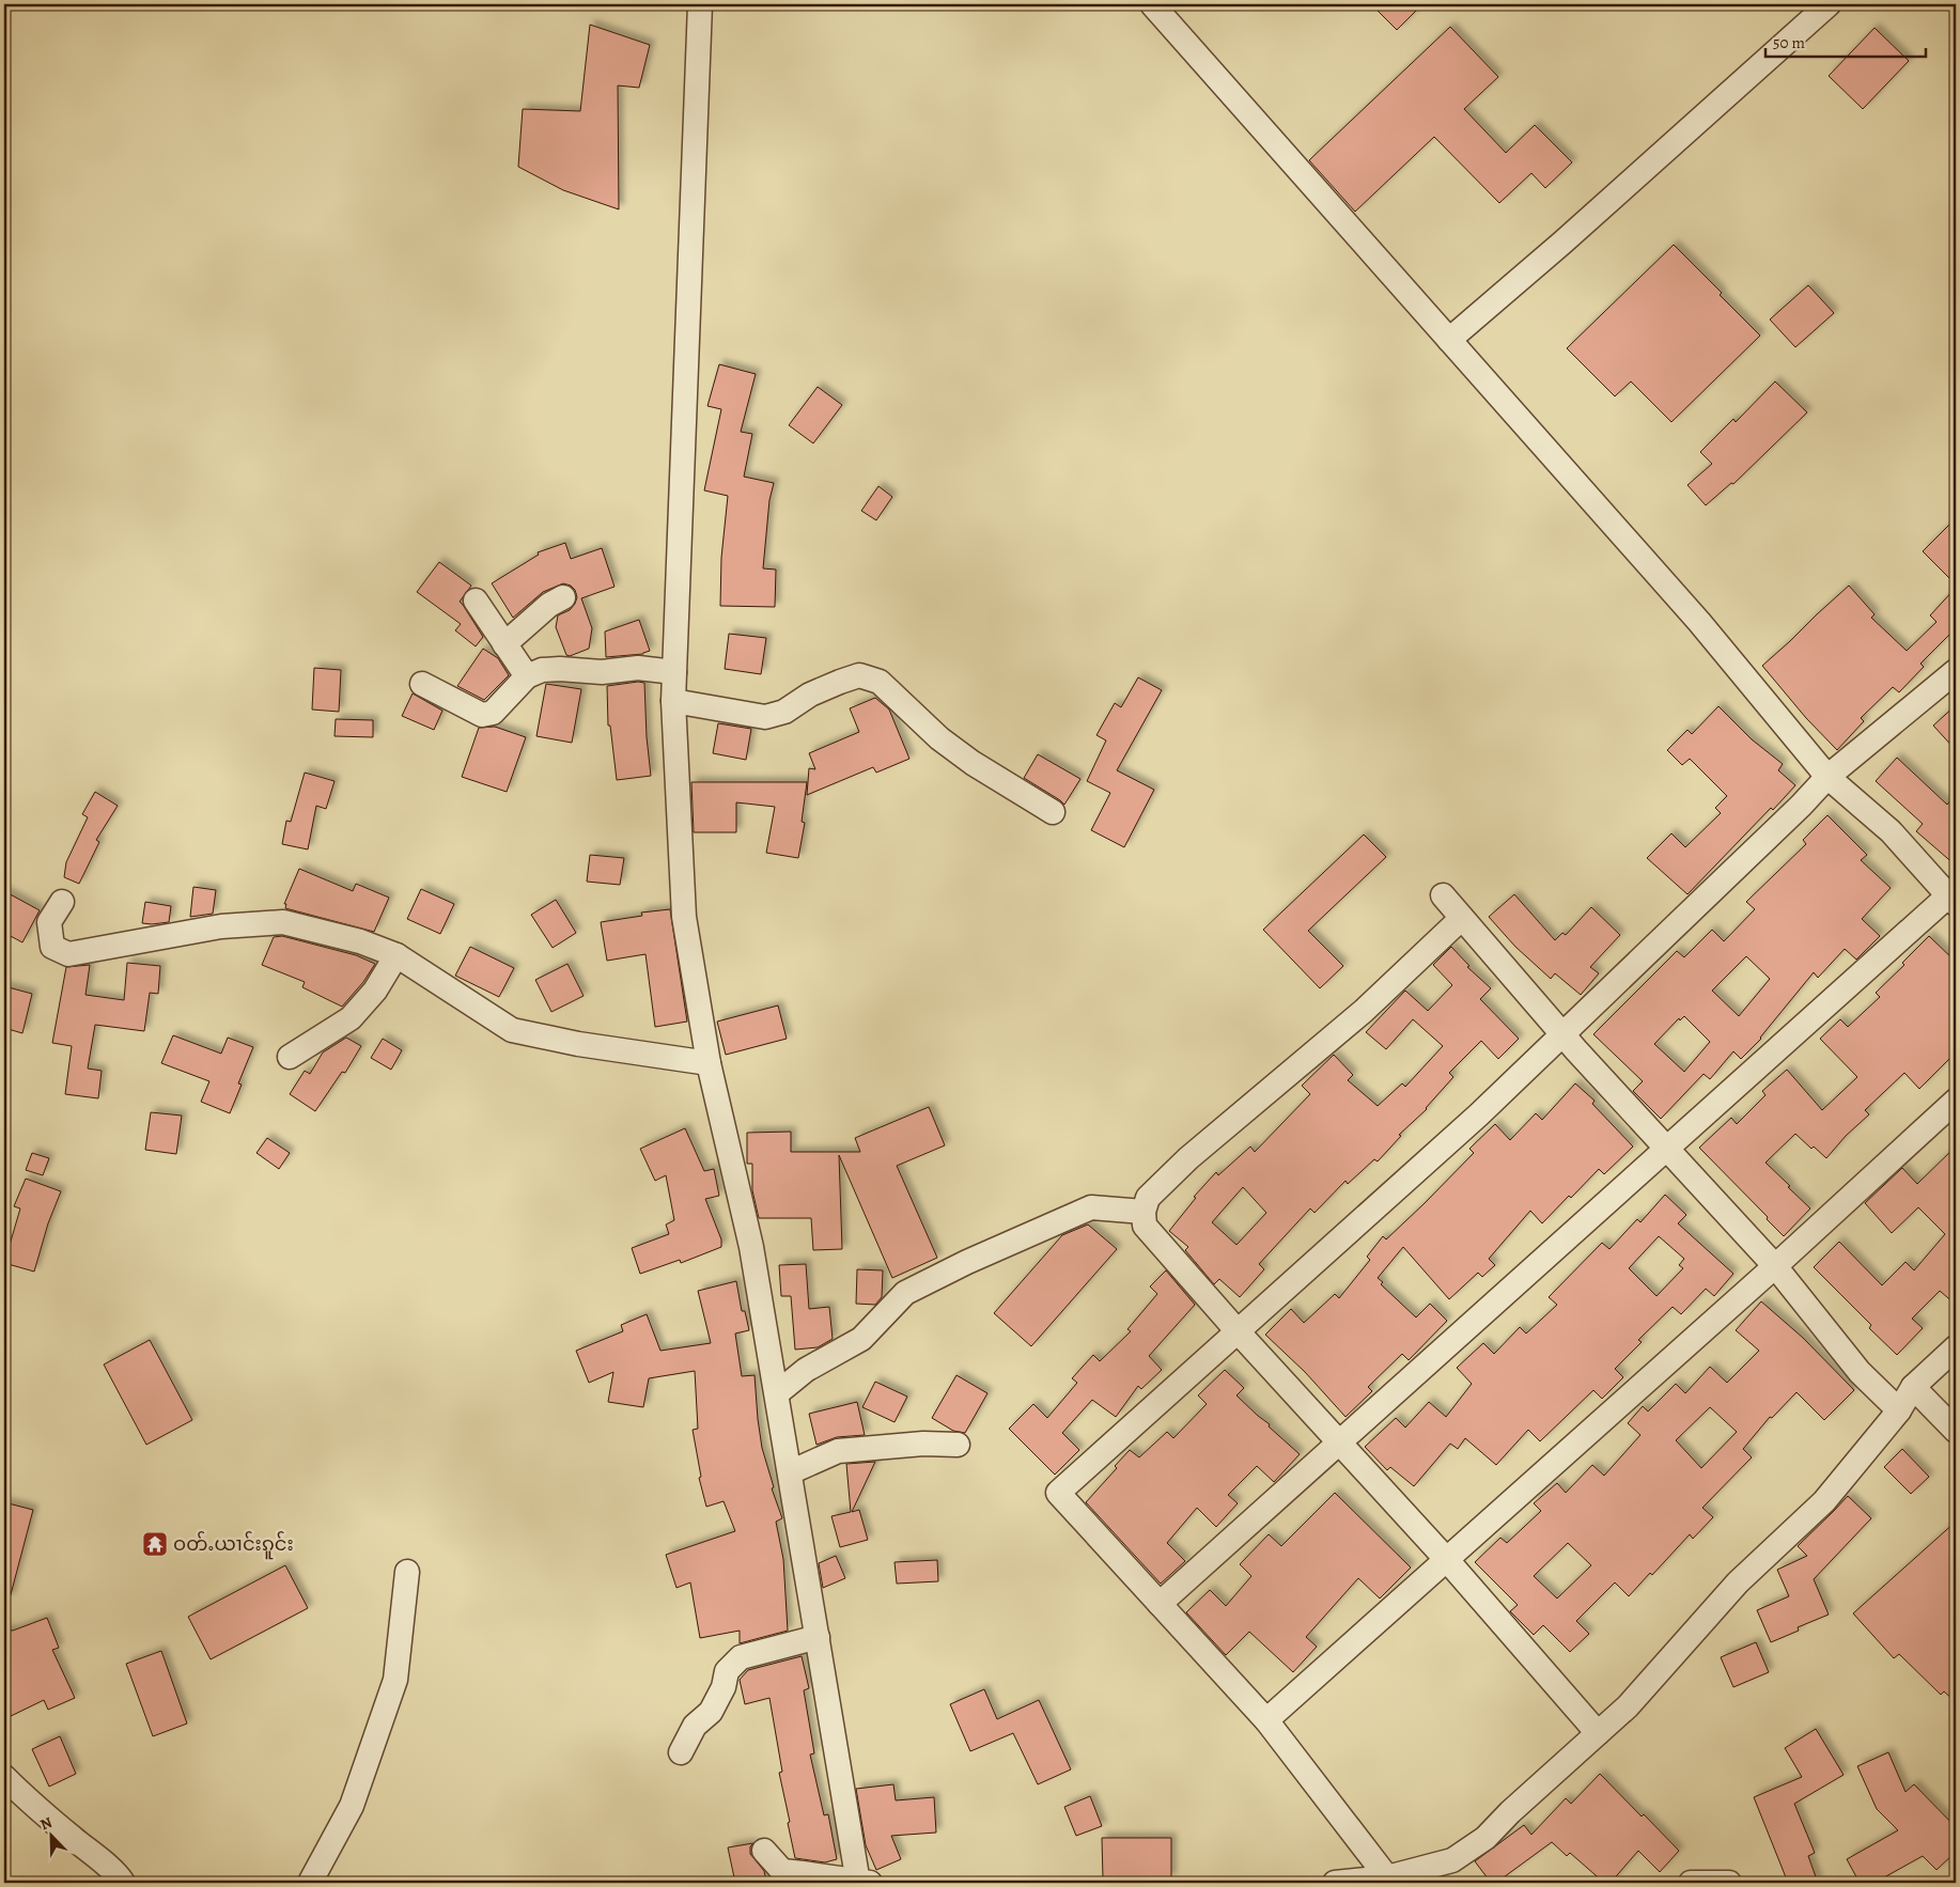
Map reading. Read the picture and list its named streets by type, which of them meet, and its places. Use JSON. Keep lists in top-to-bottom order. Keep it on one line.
{"places":{"temple":["ဝတ်ႉယၢင်းၵူင်း"]},"scale_bar":"50 m","north":"top left"}
